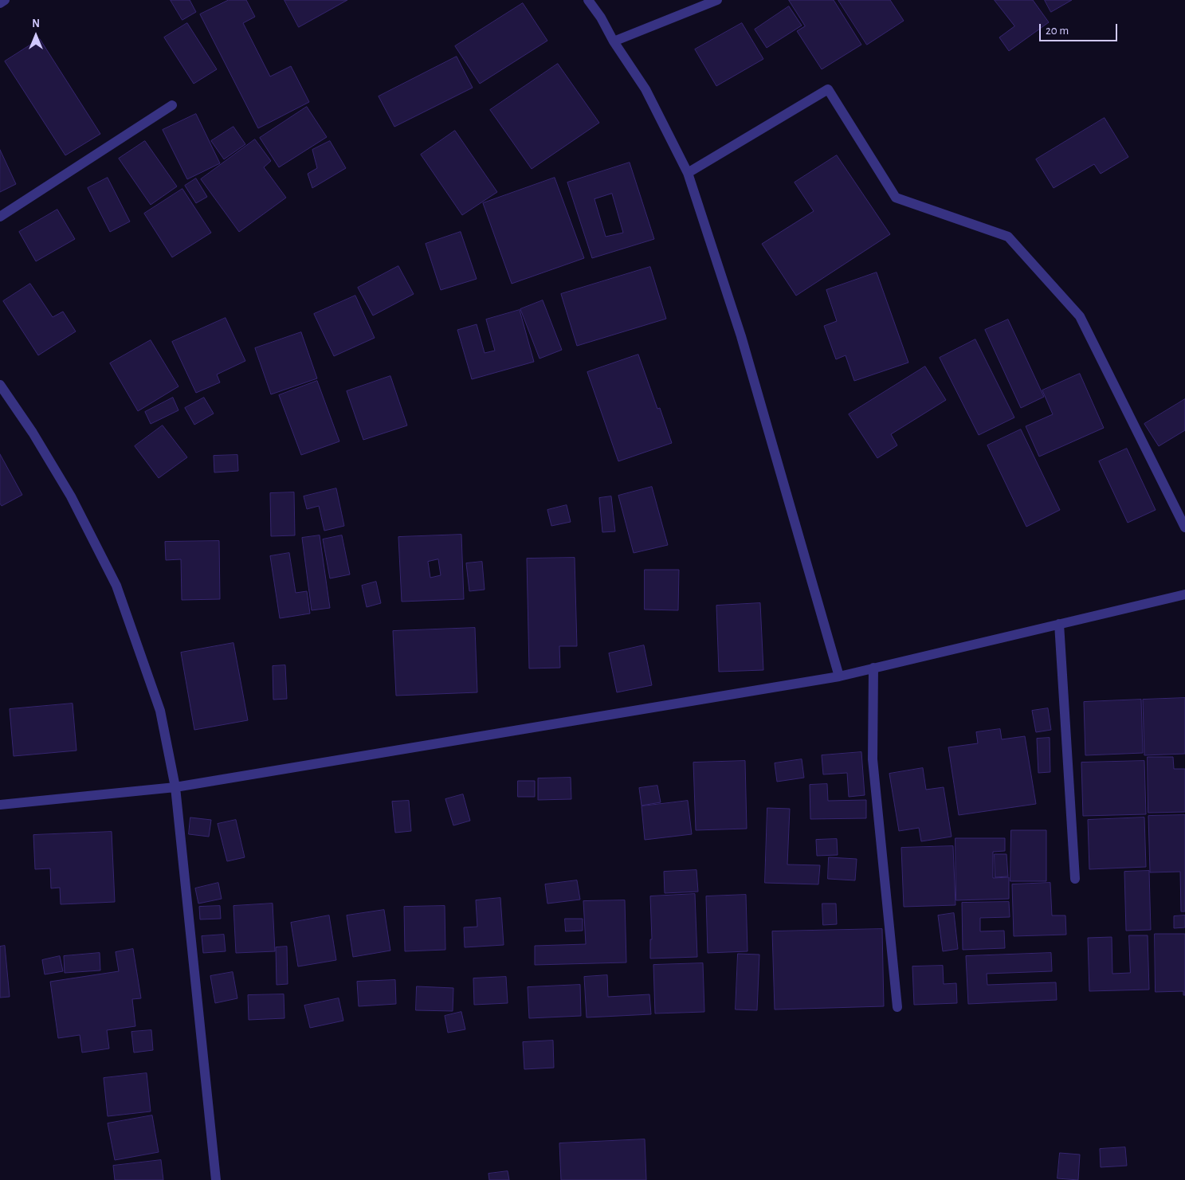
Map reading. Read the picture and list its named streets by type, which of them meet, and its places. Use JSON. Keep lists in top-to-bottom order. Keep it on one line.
{"scale_bar":"20 m","north":"top"}
